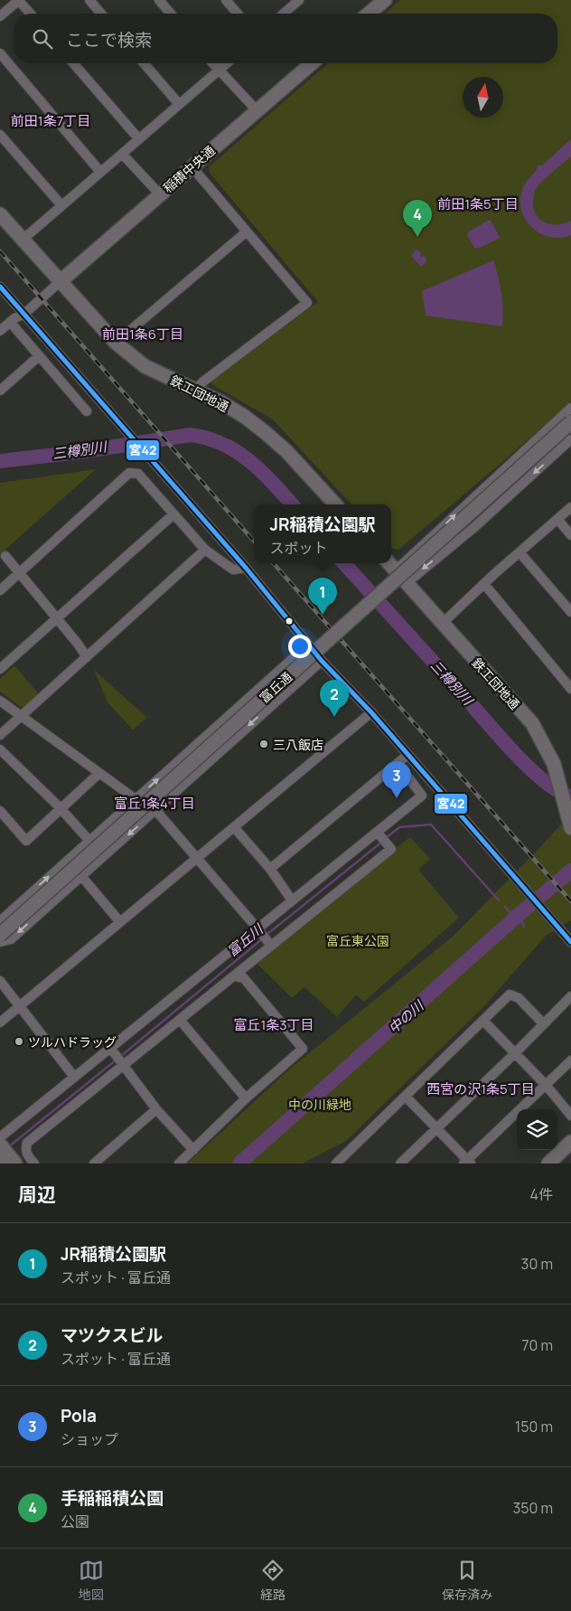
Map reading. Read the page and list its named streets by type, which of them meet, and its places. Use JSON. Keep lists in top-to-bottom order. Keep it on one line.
{"streets":{"street":["稲積中央通","鉄工団地通","富丘通"]},"crossings":[["稲積中央通","鉄工団地通"]],"districts":["前田1条7丁目","前田1条5丁目","前田1条6丁目","富丘1条4丁目","富丘1条3丁目","西宮の沢1条5丁目"],"water":["三樽別川","富丘川","中の川"],"parks":["富丘東公園","中の川緑地"],"places":["三八飯店","ツルハドラッグ"],"lines":["transit line 宮42"],"north":"top","page":{"search":"ここで検索","pins":["4","1","2","3"],"popup":["JR稲積公園駅","スポット"],"heading":["周辺","4件"],"list":[{"mark":"1","name":"JR稲積公園駅","note":"スポット · 富丘通","value":"30 m"},{"mark":"2","name":"マツクスビル","note":"スポット · 富丘通","value":"70 m"},{"mark":"3","name":"Pola","note":"ショップ","value":"150 m"},{"mark":"4","name":"手稲稲積公園","note":"公園","value":"350 m"}],"nav":["地図","経路","保存済み"]}}
